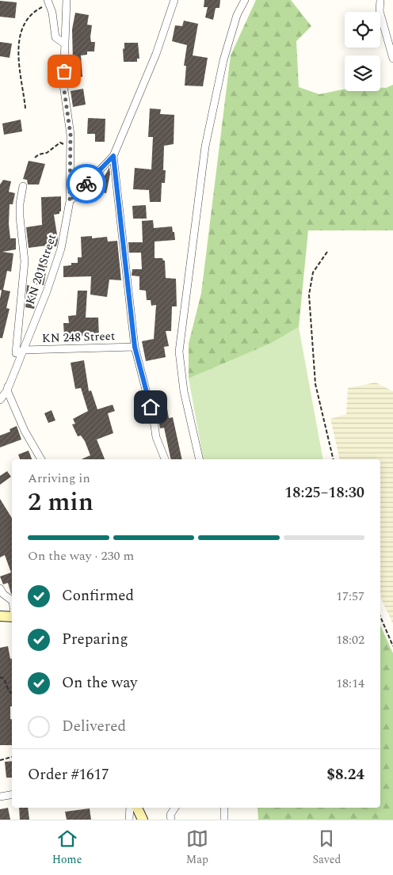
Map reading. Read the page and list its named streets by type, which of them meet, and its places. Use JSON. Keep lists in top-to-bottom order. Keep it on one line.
{"streets":{"street":["KN 201 Street","KN 248 Street"]},"crossings":[["KN 201 Street","KN 248 Street"]],"page":{"heading":["2 min","Arriving in","18:25–18:30"],"panel":["Order #1617","$8.24"],"bar":"On the way · 230 m","list":[["Confirmed","17:57"],["Preparing","18:02"],["On the way","18:14"],"Delivered"],"tabs":["Home","Map","Saved"]}}
